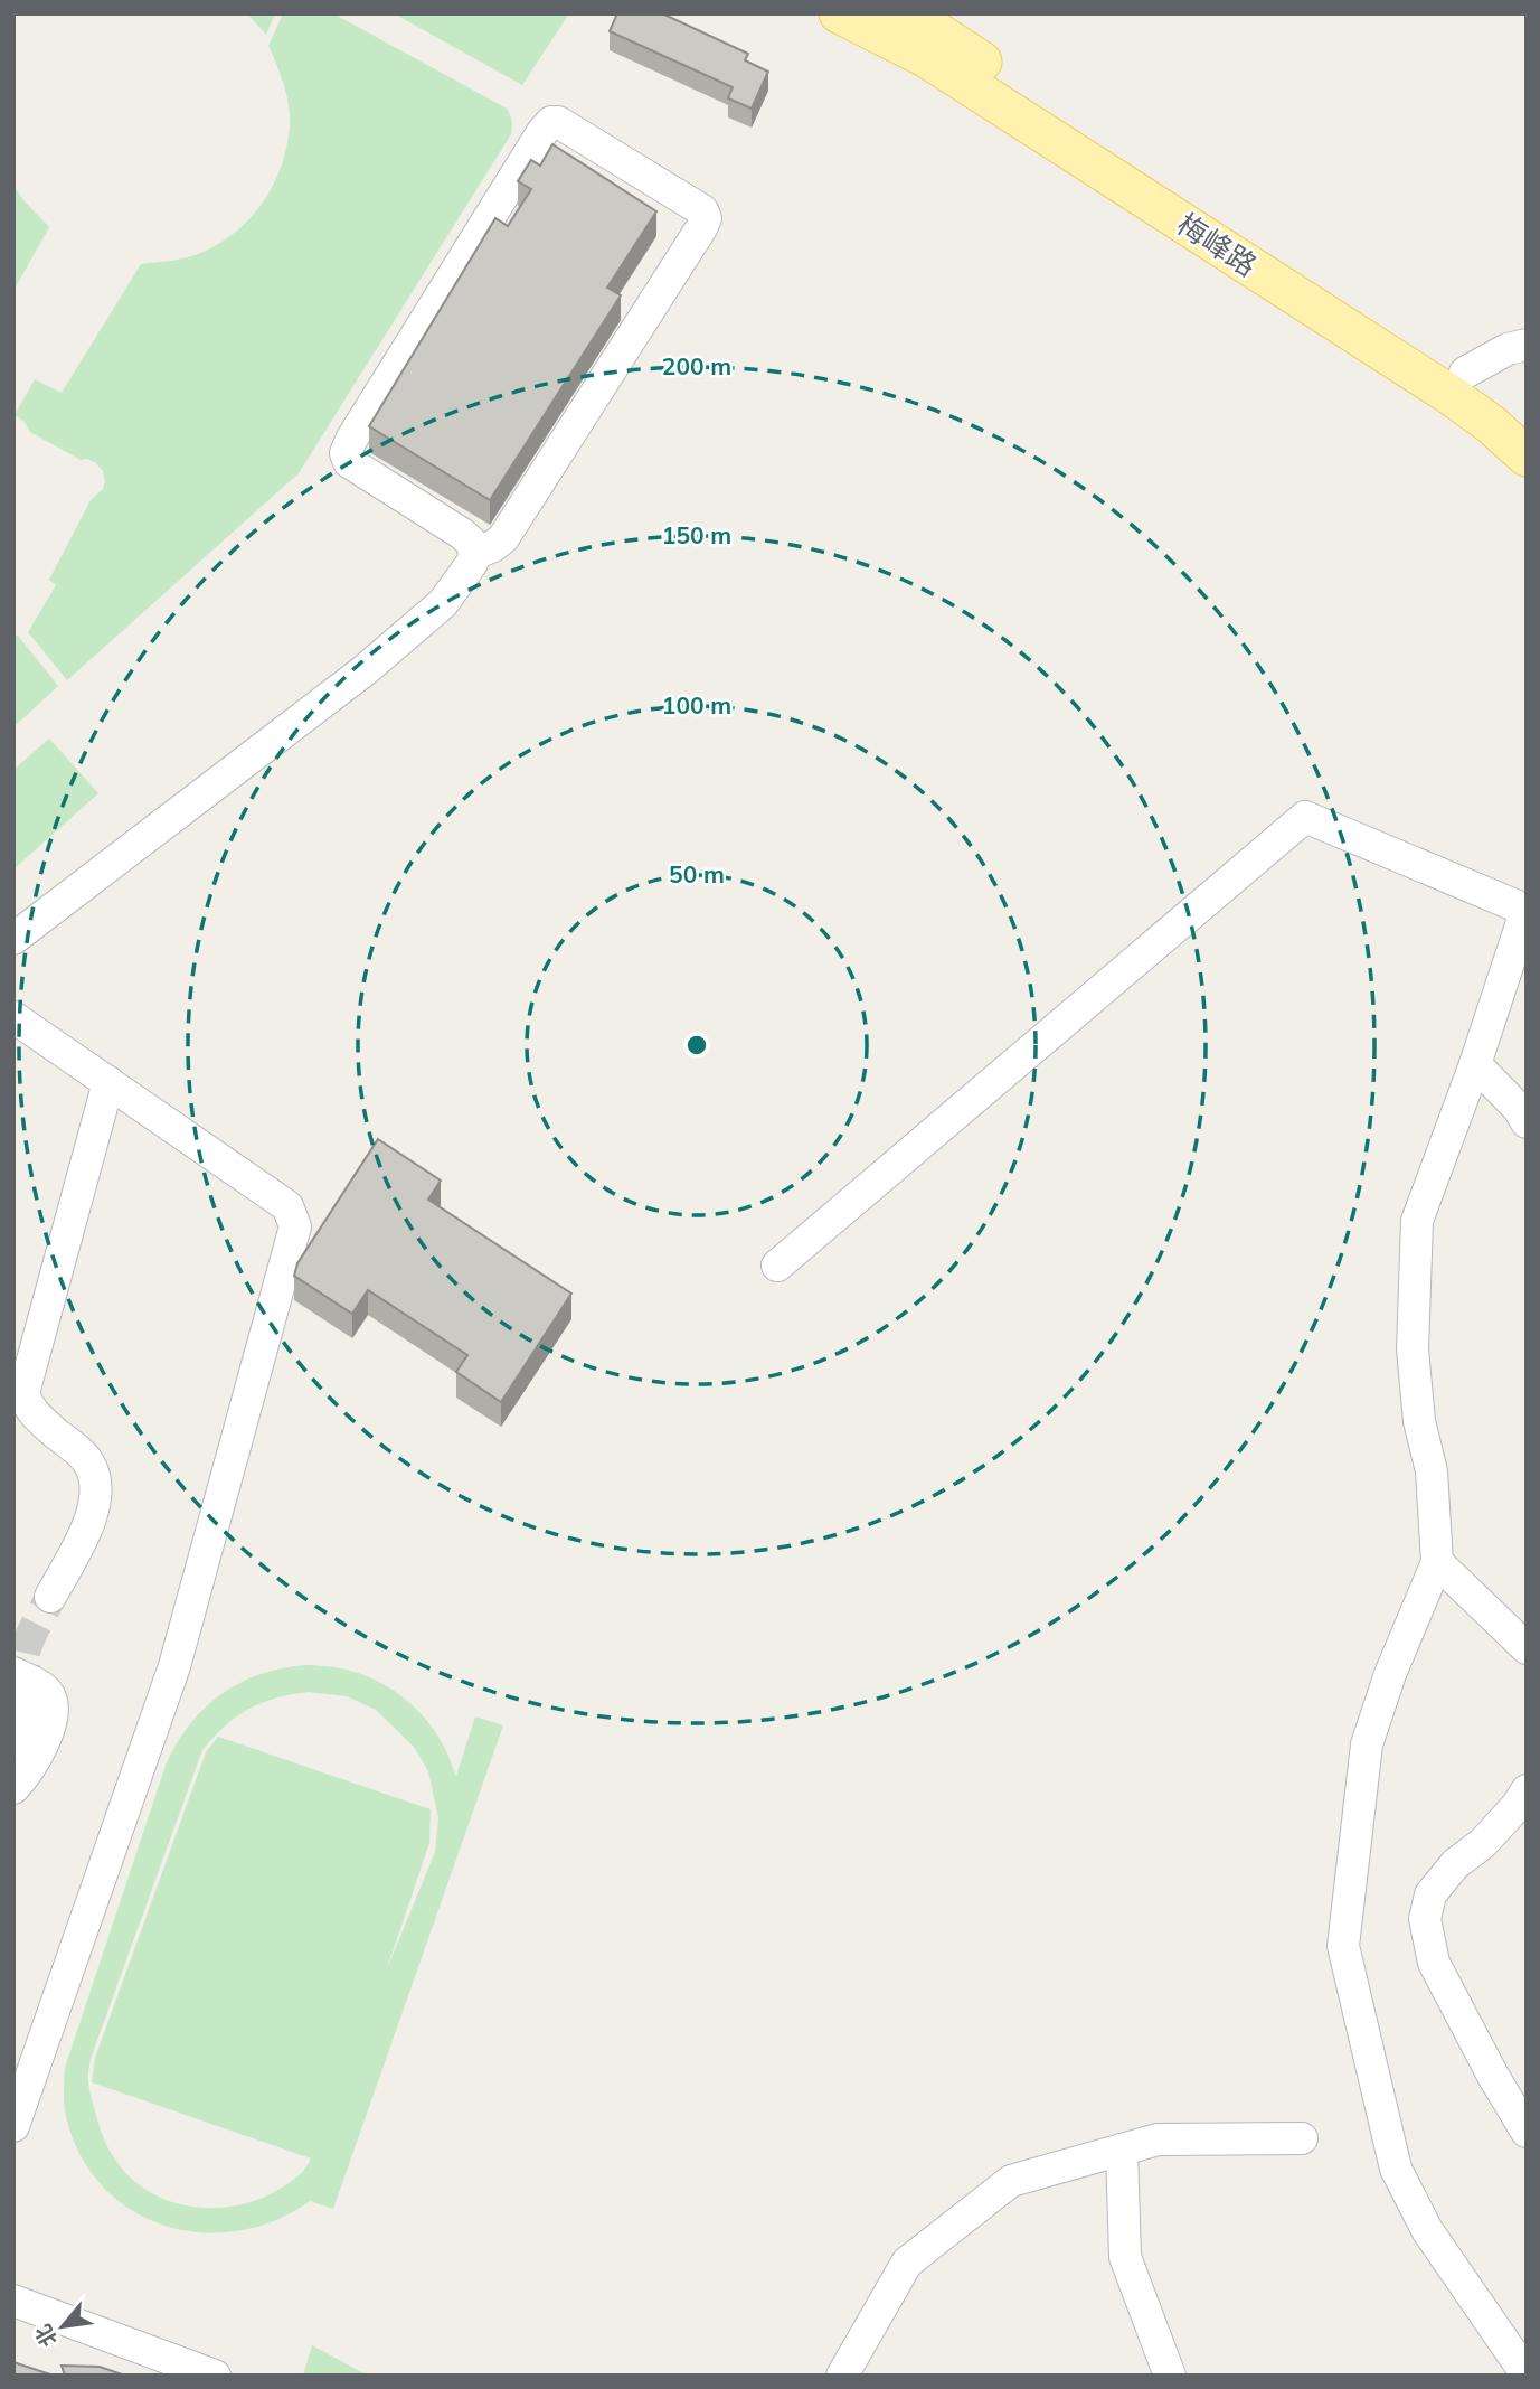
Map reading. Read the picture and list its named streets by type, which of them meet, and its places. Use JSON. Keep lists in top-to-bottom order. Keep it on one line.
{"streets":{"main road":["梅峰路"]},"north":"bottom left","rings":["200 m","150 m","100 m","50 m"]}
